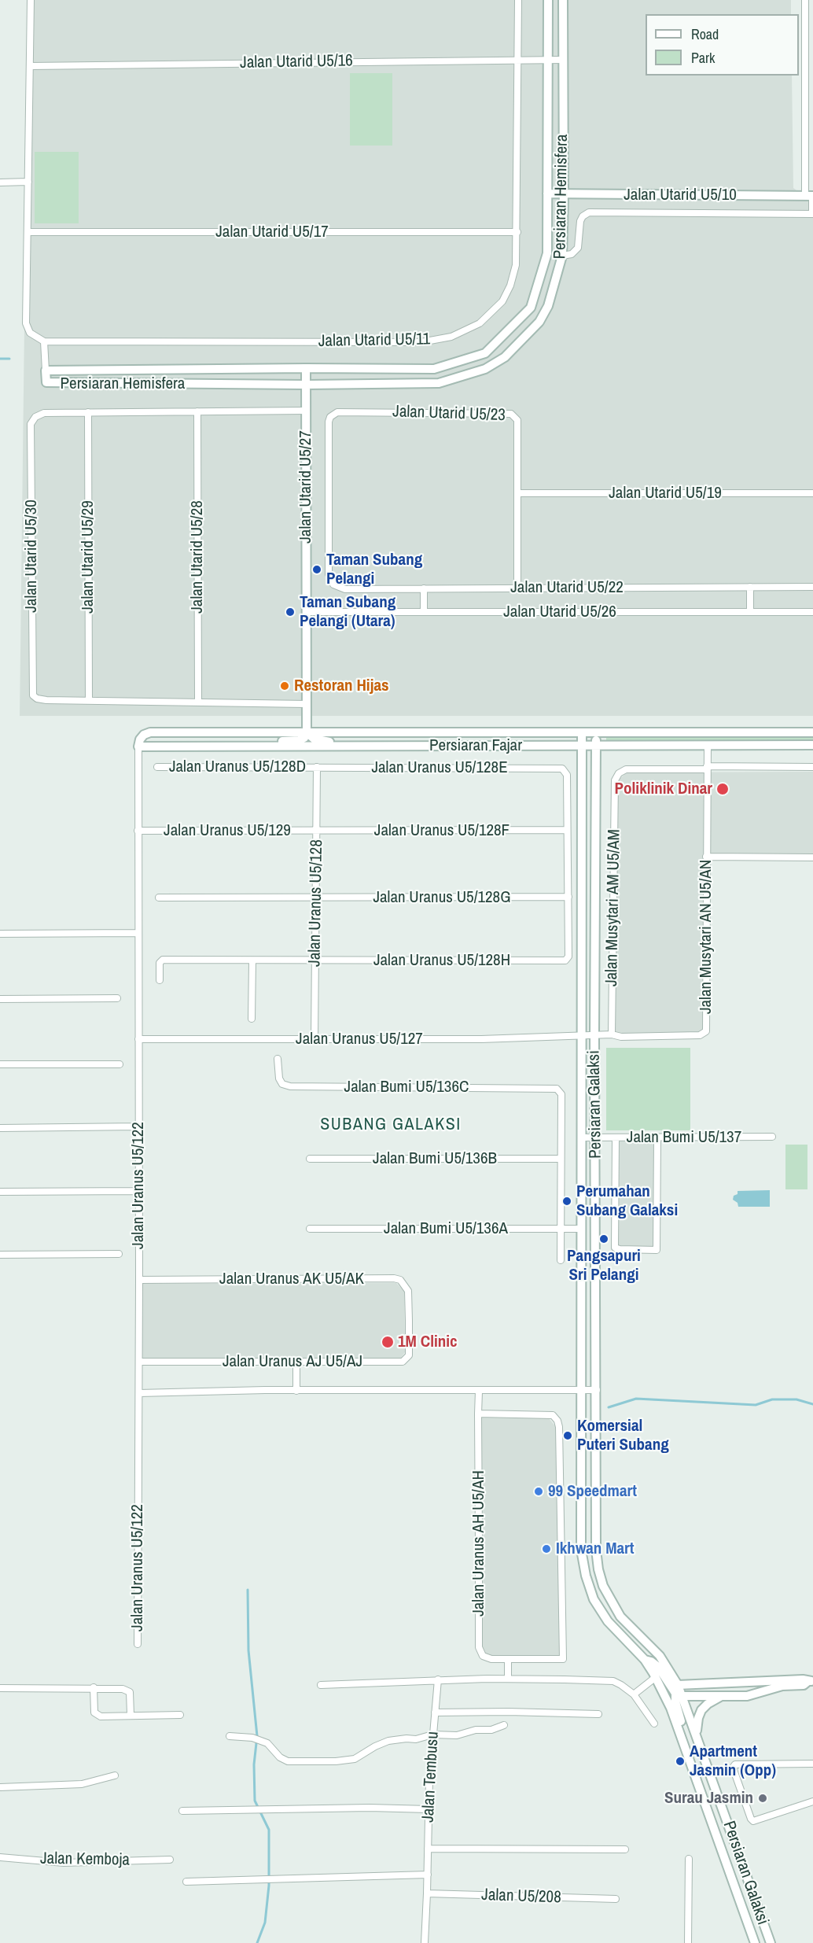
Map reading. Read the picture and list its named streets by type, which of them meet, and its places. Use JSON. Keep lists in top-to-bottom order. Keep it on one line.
{"streets":{"street":["Jalan Utarid U5/16","Jalan Utarid U5/10","Persiaran Hemisfera","Jalan Utarid U5/17","Jalan Utarid U5/11","Jalan Utarid U5/23","Jalan Utarid U5/27","Jalan Utarid U5/19","Jalan Utarid U5/30","Jalan Utarid U5/29","Jalan Utarid U5/28","Jalan Utarid U5/22","Jalan Utarid U5/26","Persiaran Fajar","Jalan Uranus U5/128D","Jalan Uranus U5/128E","Jalan Uranus U5/129","Jalan Uranus U5/128F","Jalan Uranus U5/128G","Jalan Uranus U5/128","Jalan Musytari AM U5/AM","Jalan Musytari AN U5/AN","Jalan Uranus U5/128H","Jalan Uranus U5/127","Jalan Bumi U5/136C","Persiaran Galaksi","Jalan Bumi U5/137","Jalan Bumi U5/136B","Jalan Uranus U5/122","Jalan Bumi U5/136A","Jalan Uranus AK U5/AK","Jalan Uranus AJ U5/AJ","Jalan Uranus AH U5/AH","Jalan Tembusu","Jalan Kemboja","Jalan U5/208"]},"crossings":[["Jalan Utarid U5/16","Persiaran Hemisfera"],["Jalan Utarid U5/16","Jalan Utarid U5/11"],["Jalan Utarid U5/10","Persiaran Hemisfera"],["Persiaran Hemisfera","Jalan Utarid U5/27"],["Jalan Utarid U5/17","Jalan Utarid U5/11"],["Jalan Utarid U5/23","Jalan Utarid U5/19"],["Jalan Utarid U5/23","Jalan Utarid U5/22"],["Jalan Utarid U5/27","Jalan Utarid U5/30"],["Jalan Utarid U5/27","Jalan Utarid U5/29"],["Jalan Utarid U5/27","Jalan Utarid U5/28"],["Jalan Utarid U5/27","Jalan Utarid U5/26"],["Jalan Utarid U5/27","Persiaran Fajar"],["Jalan Utarid U5/30","Jalan Utarid U5/29"],["Persiaran Fajar","Jalan Musytari AN U5/AN"],["Persiaran Fajar","Persiaran Galaksi"],["Persiaran Fajar","Jalan Uranus U5/122"],["Jalan Uranus U5/128D","Jalan Uranus U5/128E"],["Jalan Uranus U5/128D","Jalan Uranus U5/128"],["Jalan Uranus U5/128E","Jalan Uranus U5/128F"],["Jalan Uranus U5/128E","Jalan Uranus U5/128"],["Jalan Uranus U5/129","Jalan Uranus U5/128F"],["Jalan Uranus U5/129","Jalan Uranus U5/128"],["Jalan Uranus U5/129","Jalan Uranus U5/122"],["Jalan Uranus U5/128F","Jalan Uranus U5/128"],["Jalan Uranus U5/128G","Jalan Uranus U5/128"],["Jalan Uranus U5/128G","Jalan Uranus U5/128H"],["Jalan Uranus U5/128","Jalan Uranus U5/128H"],["Jalan Uranus U5/128","Jalan Uranus U5/127"],["Jalan Musytari AM U5/AM","Jalan Musytari AN U5/AN"],["Jalan Uranus U5/127","Persiaran Galaksi"],["Jalan Uranus U5/127","Jalan Uranus U5/122"],["Jalan Bumi U5/136C","Jalan Bumi U5/136B"],["Persiaran Galaksi","Jalan Bumi U5/137"],["Persiaran Galaksi","Jalan Bumi U5/136A"],["Jalan Uranus U5/122","Jalan Uranus AK U5/AK"],["Jalan Uranus U5/122","Jalan Uranus AJ U5/AJ"],["Jalan Uranus AK U5/AK","Jalan Uranus AJ U5/AJ"],["Jalan Tembusu","Jalan U5/208"]],"districts":["SUBANG GALAKSI"],"places":["Taman Subang Pelangi","Taman Subang Pelangi (Utara)","Restoran Hijas","Poliklinik Dinar","Perumahan Subang Galaksi","Pangsapuri Sri Pelangi","1M Clinic","Komersial Puteri Subang","99 Speedmart","Ikhwan Mart","Apartment Jasmin (Opp)","Surau Jasmin"],"legend":["Road","Park"]}
